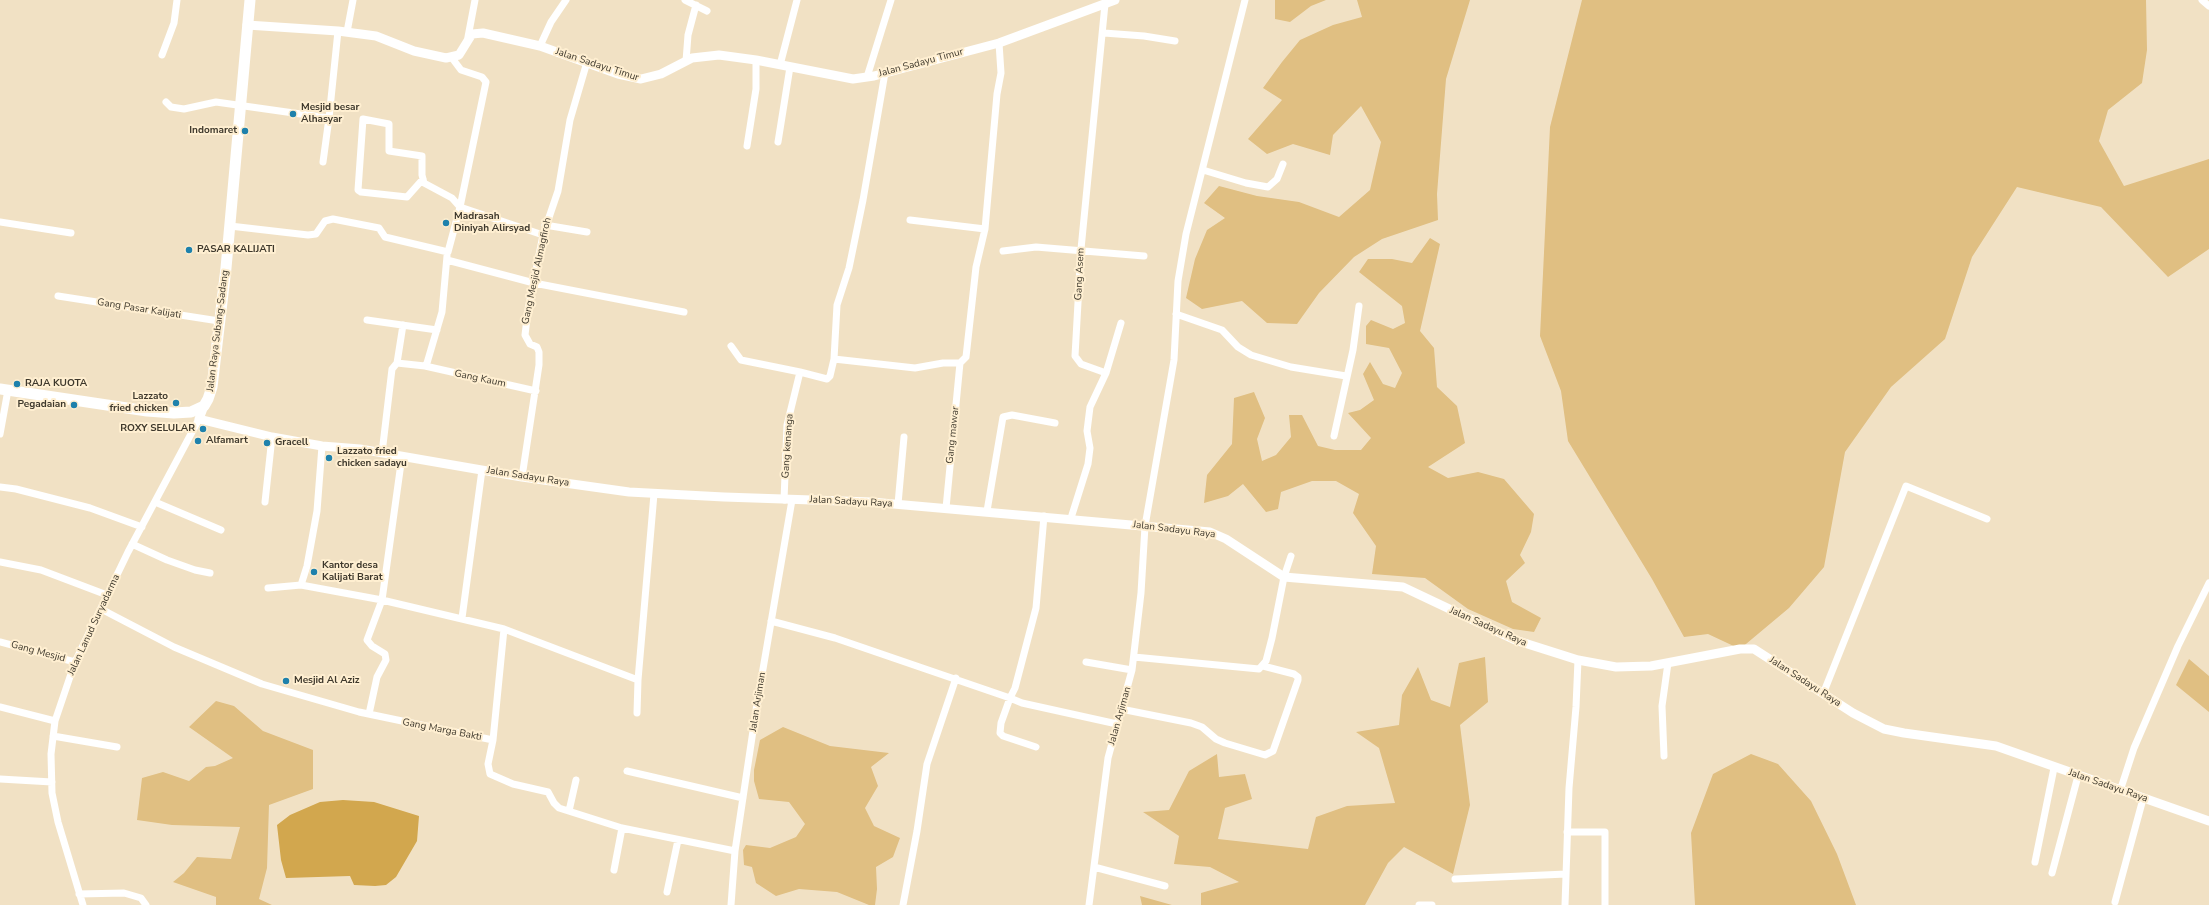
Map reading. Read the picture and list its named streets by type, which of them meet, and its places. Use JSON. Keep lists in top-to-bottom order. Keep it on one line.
{"streets":{"main road":["Jalan Raya Subang-Sadang"],"street":["Jalan Sadayu Timur","Gang Mesjid Almagfiroh","Gang Asem","Gang Pasar Kalijati","Gang Kaum","Gang mawar","Gang kenanga","Jalan Sadayu Raya","Jalan Lanud Suryadarma","Gang Mesjid","Jalan Arjiman","Gang Marga Bakti"]},"crossings":[["Jalan Sadayu Timur","Gang Mesjid Almagfiroh"],["Jalan Sadayu Timur","Gang Asem"],["Jalan Sadayu Timur","Gang mawar"],["Gang Mesjid Almagfiroh","Gang Kaum"],["Gang Mesjid Almagfiroh","Jalan Sadayu Raya"],["Gang Pasar Kalijati","Jalan Raya Subang-Sadang"],["Jalan Raya Subang-Sadang","Jalan Lanud Suryadarma"],["Gang mawar","Jalan Sadayu Raya"],["Gang kenanga","Jalan Sadayu Raya"],["Gang kenanga","Jalan Arjiman"],["Jalan Sadayu Raya","Jalan Lanud Suryadarma"],["Jalan Sadayu Raya","Jalan Arjiman"],["Jalan Lanud Suryadarma","Gang Mesjid"],["Jalan Lanud Suryadarma","Gang Marga Bakti"]],"places":["Mesjid besar Alhasyar","Indomaret","Madrasah Diniyah Alirsyad","PASAR KALIJATI","RAJA KUOTA","Lazzato fried chicken","Pegadaian","ROXY SELULAR","Alfamart","Gracell","Lazzato fried chicken sadayu","Kantor desa Kalijati Barat","Mesjid Al Aziz"]}
